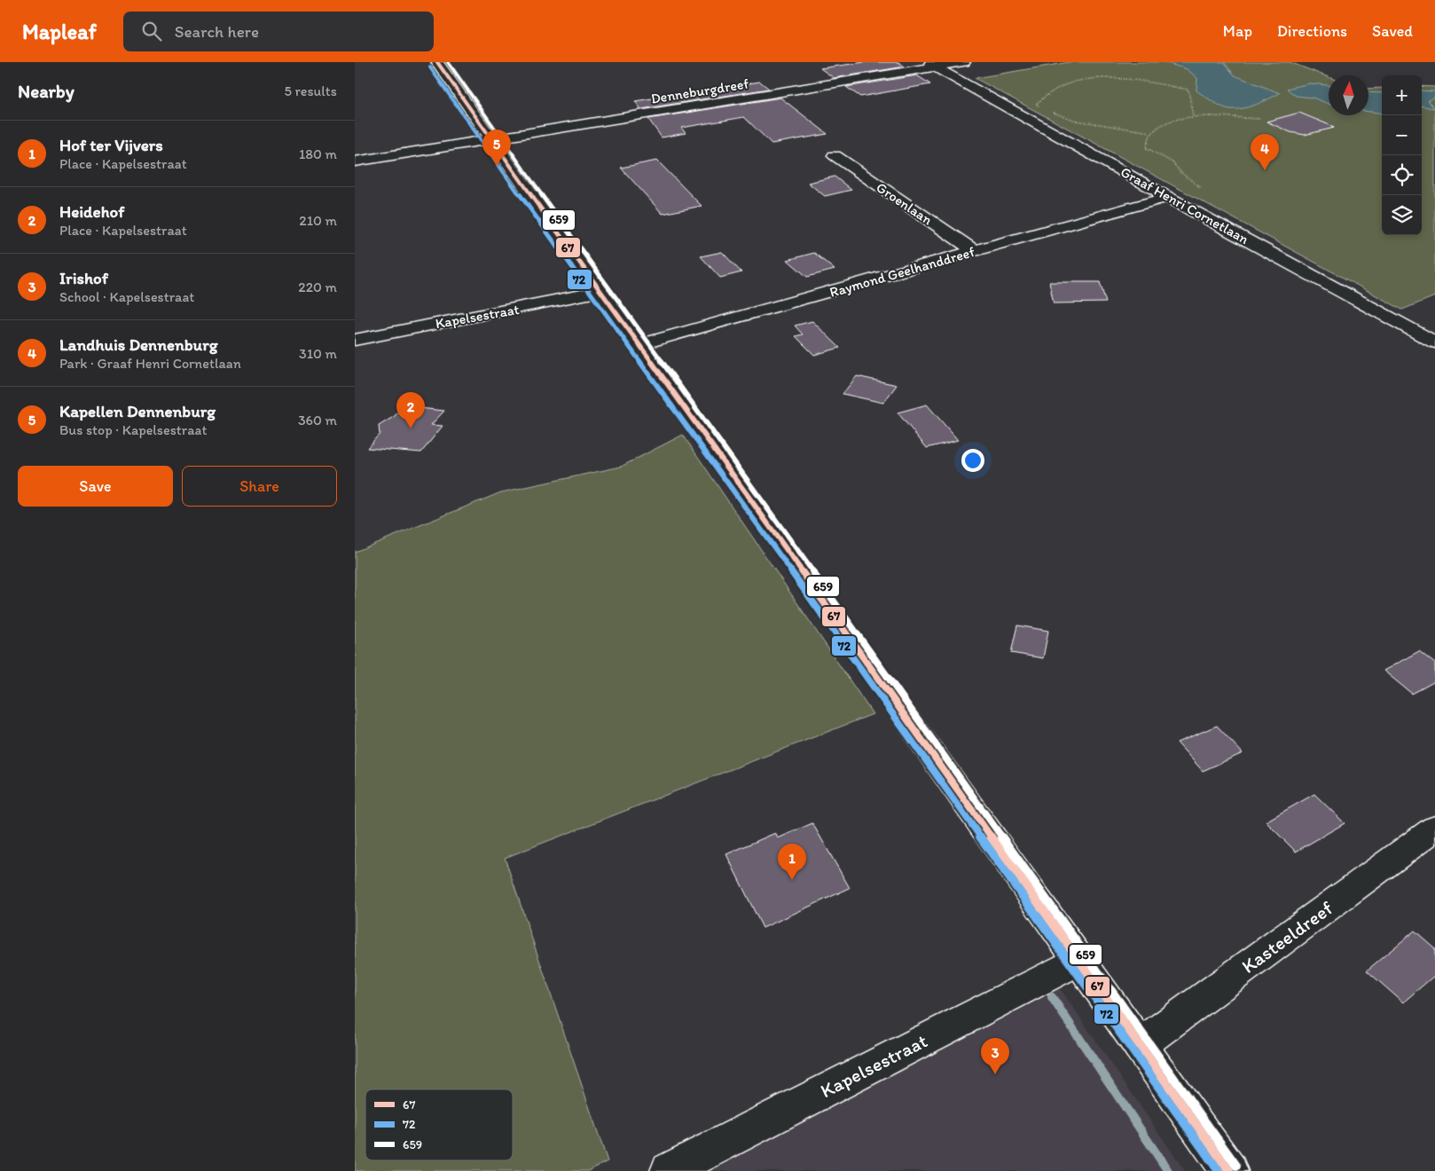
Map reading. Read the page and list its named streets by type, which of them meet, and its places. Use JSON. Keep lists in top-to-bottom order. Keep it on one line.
{"streets":{"street":["Denneburgdreef","Groenlaan","Graaf Henri Cornetlaan","Raymond Geelhanddreef","Kapelsestraat","Kasteeldreef"]},"crossings":[["Denneburgdreef","Graaf Henri Cornetlaan"],["Groenlaan","Raymond Geelhanddreef"],["Graaf Henri Cornetlaan","Raymond Geelhanddreef"]],"lines":["transit line 67","transit line 659","transit line 72"],"legend":["67","72","659"],"north":"top","page":{"header":"Mapleaf","search":"Search here","nav":["Map","Directions","Saved"],"heading":["Nearby","5 results"],"map_buttons":["+","−"],"list":[{"mark":"1","name":"Hof ter Vijvers","note":"Place · Kapelsestraat","value":"180 m"},{"mark":"2","name":"Heidehof","note":"Place · Kapelsestraat","value":"210 m"},{"mark":"3","name":"Irishof","note":"School · Kapelsestraat","value":"220 m"},{"mark":"4","name":"Landhuis Dennenburg","note":"Park · Graaf Henri Cornetlaan","value":"310 m"},{"mark":"5","name":"Kapellen Dennenburg","note":"Bus stop · Kapelsestraat","value":"360 m"}],"pins":["5","4","2","1","3"],"buttons":["Save","Share"]}}
